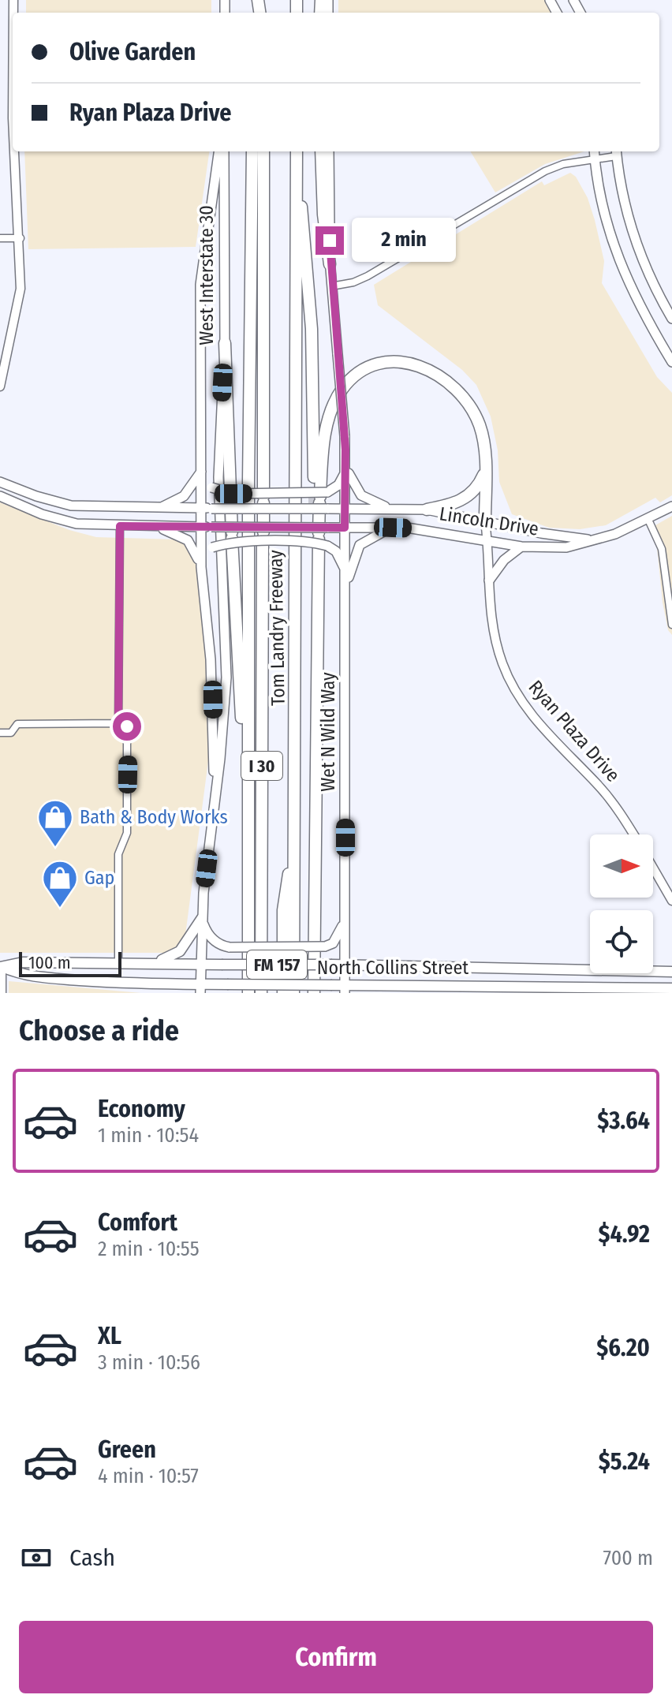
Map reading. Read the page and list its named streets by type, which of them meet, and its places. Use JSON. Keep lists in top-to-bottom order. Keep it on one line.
{"streets":{"highway":["Tom Landry Freeway","I 30"],"main road":["West Interstate 30","Lincoln Drive","Wet N Wild Way","FM 157","North Collins Street"],"street":["Ryan Plaza Drive"]},"crossings":[["Lincoln Drive","Ryan Plaza Drive"],["Lincoln Drive","Wet N Wild Way"],["Wet N Wild Way","North Collins Street"]],"places":{"shop":["Bath & Body Works","Gap"]},"scale_bar":"100 m","north":"right","page":{"banner":["Olive Garden","Ryan Plaza Drive"],"bubble":"2 min","scale":"100 m","heading":"Choose a ride","list":[{"name":"Economy","note":"1 min · 10:54","value":"$3.64"},{"name":"Comfort","note":"2 min · 10:55","value":"$4.92"},{"name":"XL","note":"3 min · 10:56","value":"$6.20"},{"name":"Green","note":"4 min · 10:57","value":"$5.24"}],"pay":["Cash","700 m"],"buttons":"Confirm"}}
